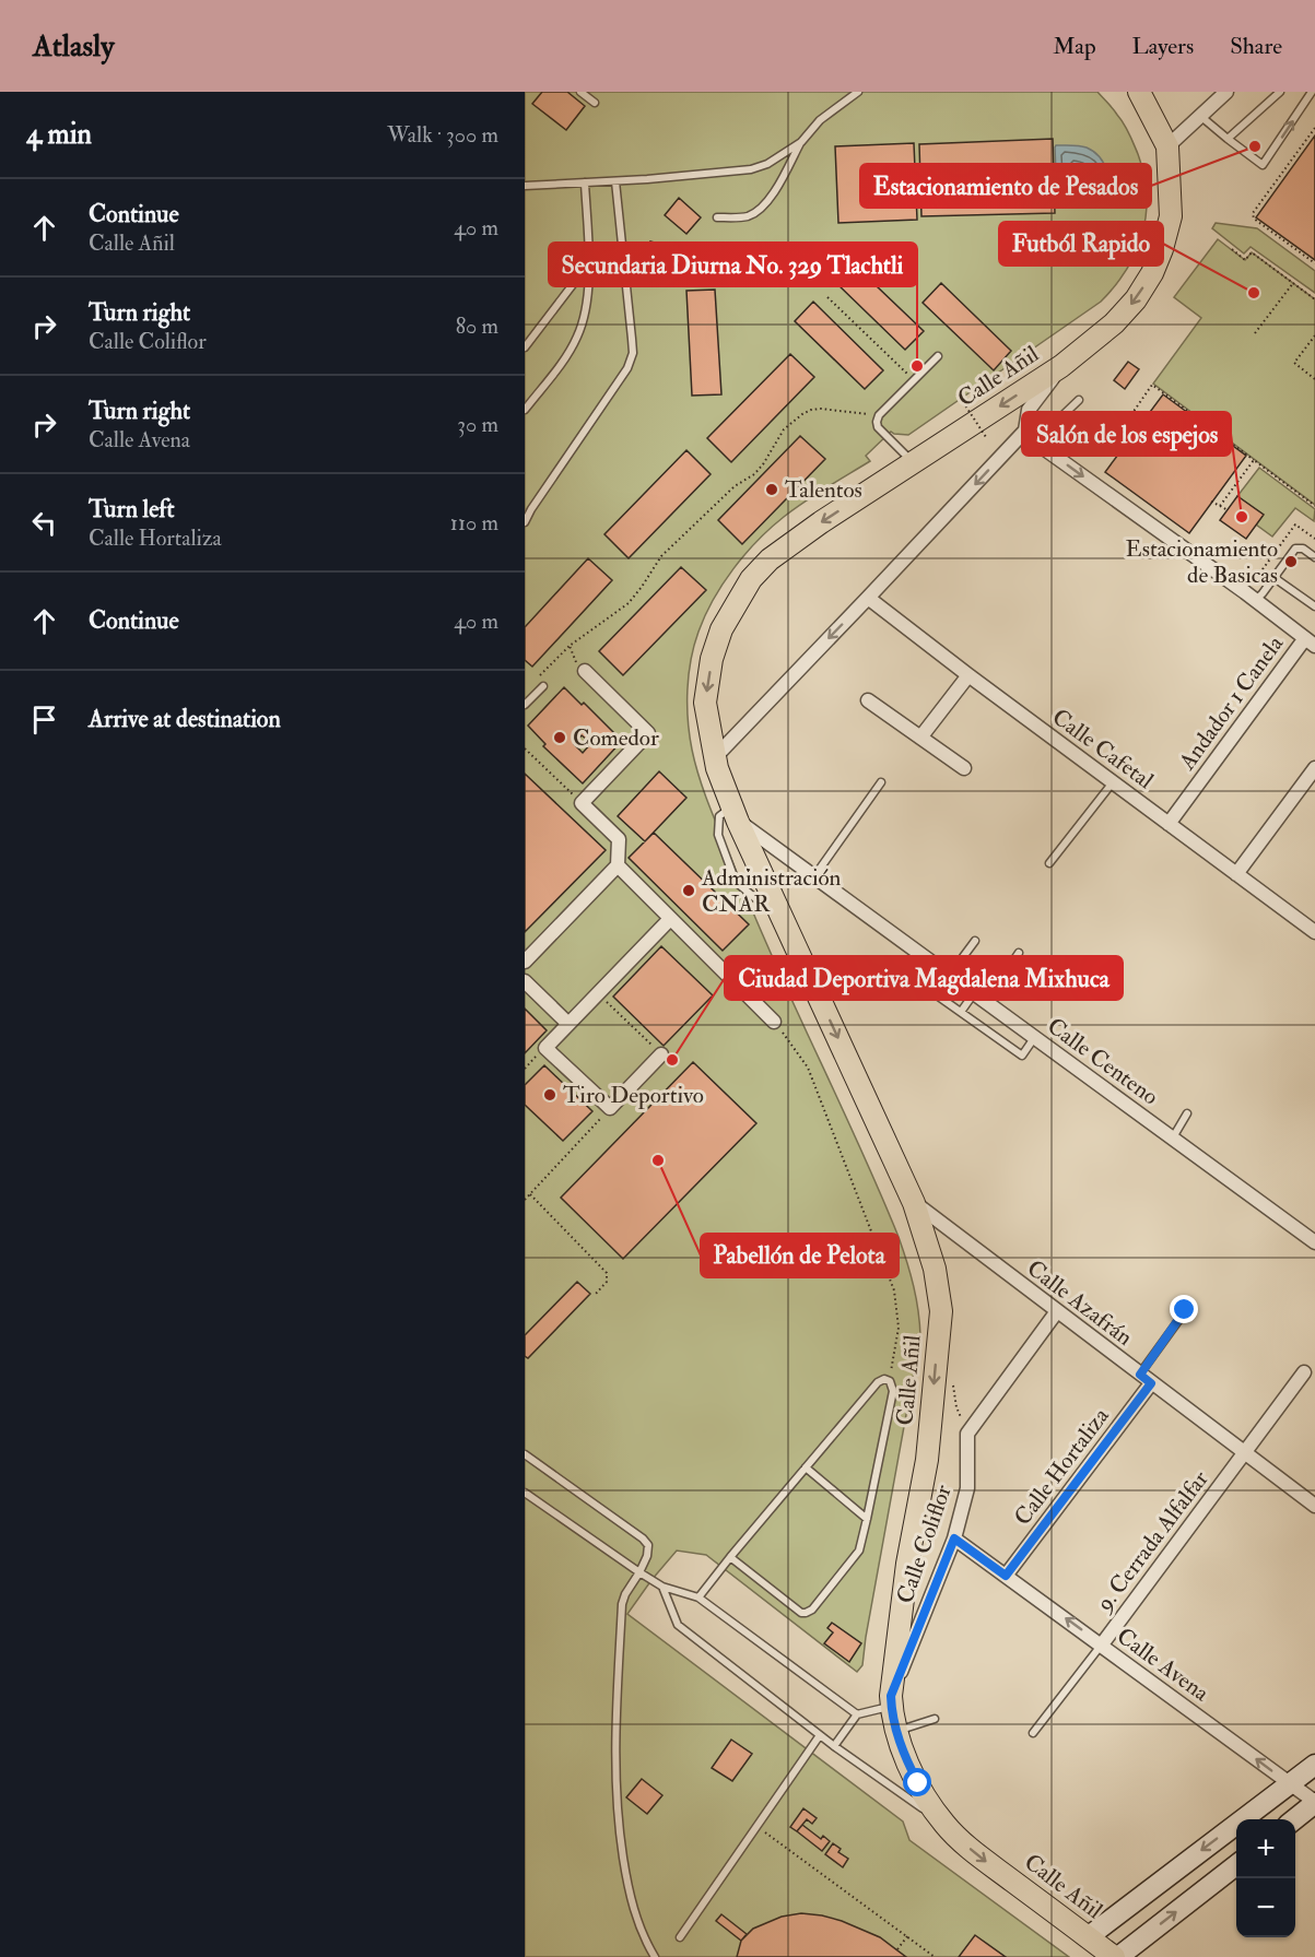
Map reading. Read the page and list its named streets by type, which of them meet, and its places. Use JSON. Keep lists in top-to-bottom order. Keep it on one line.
{"streets":{"main road":["Calle Añil"],"street":["Andador 1 Canela","Calle Cafetal","Calle Centeno","Calle Azafrán","Calle Hortaliza","9. Cerrada Alfalfar","Calle Coliflor","Calle Avena"]},"crossings":[["Calle Añil","Calle Cafetal"],["Calle Añil","Calle Centeno"],["Calle Añil","Calle Azafrán"],["Calle Añil","Calle Coliflor"],["Andador 1 Canela","Calle Cafetal"],["Calle Azafrán","Calle Hortaliza"],["Calle Azafrán","9. Cerrada Alfalfar"],["Calle Azafrán","Calle Coliflor"],["Calle Hortaliza","Calle Avena"],["9. Cerrada Alfalfar","Calle Avena"],["Calle Coliflor","Calle Avena"]],"one_way":["Calle Añil","Calle Avena"],"places":["Estacionamiento de Pesados","Futból Rapido","Secundaria Diurna No. 329 Tlachtli","Talentos","Salón de los espejos","Estacionamiento de Basicas","Comedor","Administración CNAR","Ciudad Deportiva Magdalena Mixhuca","Tiro Deportivo","Pabellón de Pelota"],"page":{"header":"Atlasly","nav":["Map","Layers","Share"],"heading":["4 min","Walk · 300 m"],"list":[["Continue","Calle Añil","40 m"],["Turn right","Calle Coliflor","80 m"],["Turn right","Calle Avena","30 m"],["Turn left","Calle Hortaliza","110 m"],["Continue","40 m"],"Arrive at destination"],"map_buttons":["+","−"]}}
